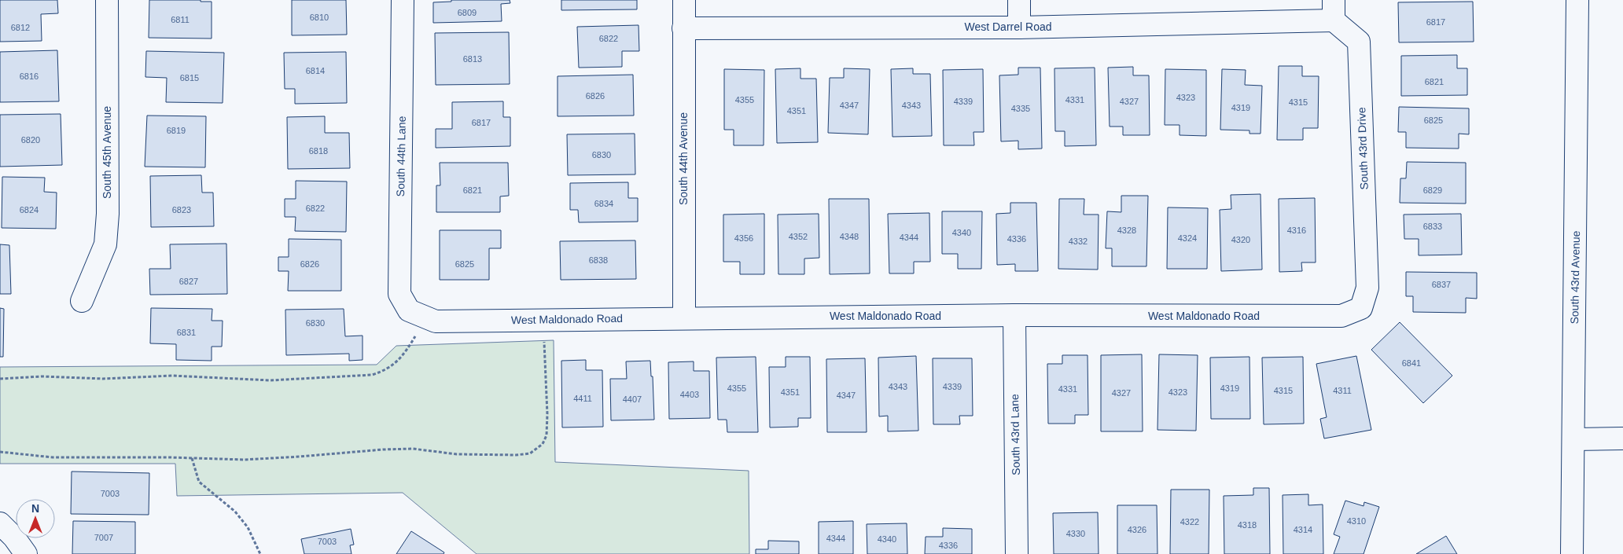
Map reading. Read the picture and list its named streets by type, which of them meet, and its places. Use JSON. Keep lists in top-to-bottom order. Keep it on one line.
{"streets":{"street":["West Darrel Road","South 43rd Drive","South 45th Avenue","South 44th Lane","South 44th Avenue","South 43rd Avenue","West Maldonado Road","South 43rd Lane"]},"crossings":[["West Darrel Road","South 43rd Drive"],["West Darrel Road","South 44th Avenue"],["South 43rd Drive","West Maldonado Road"],["South 44th Lane","West Maldonado Road"],["South 44th Avenue","West Maldonado Road"],["West Maldonado Road","South 43rd Lane"]],"house_numbers":["6809","6810","6811","6817","6812","6822","6813","6814","6816","6815","6821","6826","4323","4355","4331","4339","4327","4315","4347","4343","4319","4335","4351","6825","6817","6819","6820","6818","6830","6821","6829","6834","6822","6824","6823","6833","4328","4316","4340","4352","4348","4344","4356","4324","4336","4320","4332","6838","6826","6825","6827","6837","6830","6831","6841","4343","4339","4355","4319","4331","4315","4311","4351","4323","4327","4403","4347","4411","4407","7003","4310","4322","4318","4326","4314","4330","7007","4344","4340","7003","4336"],"north":"top"}
